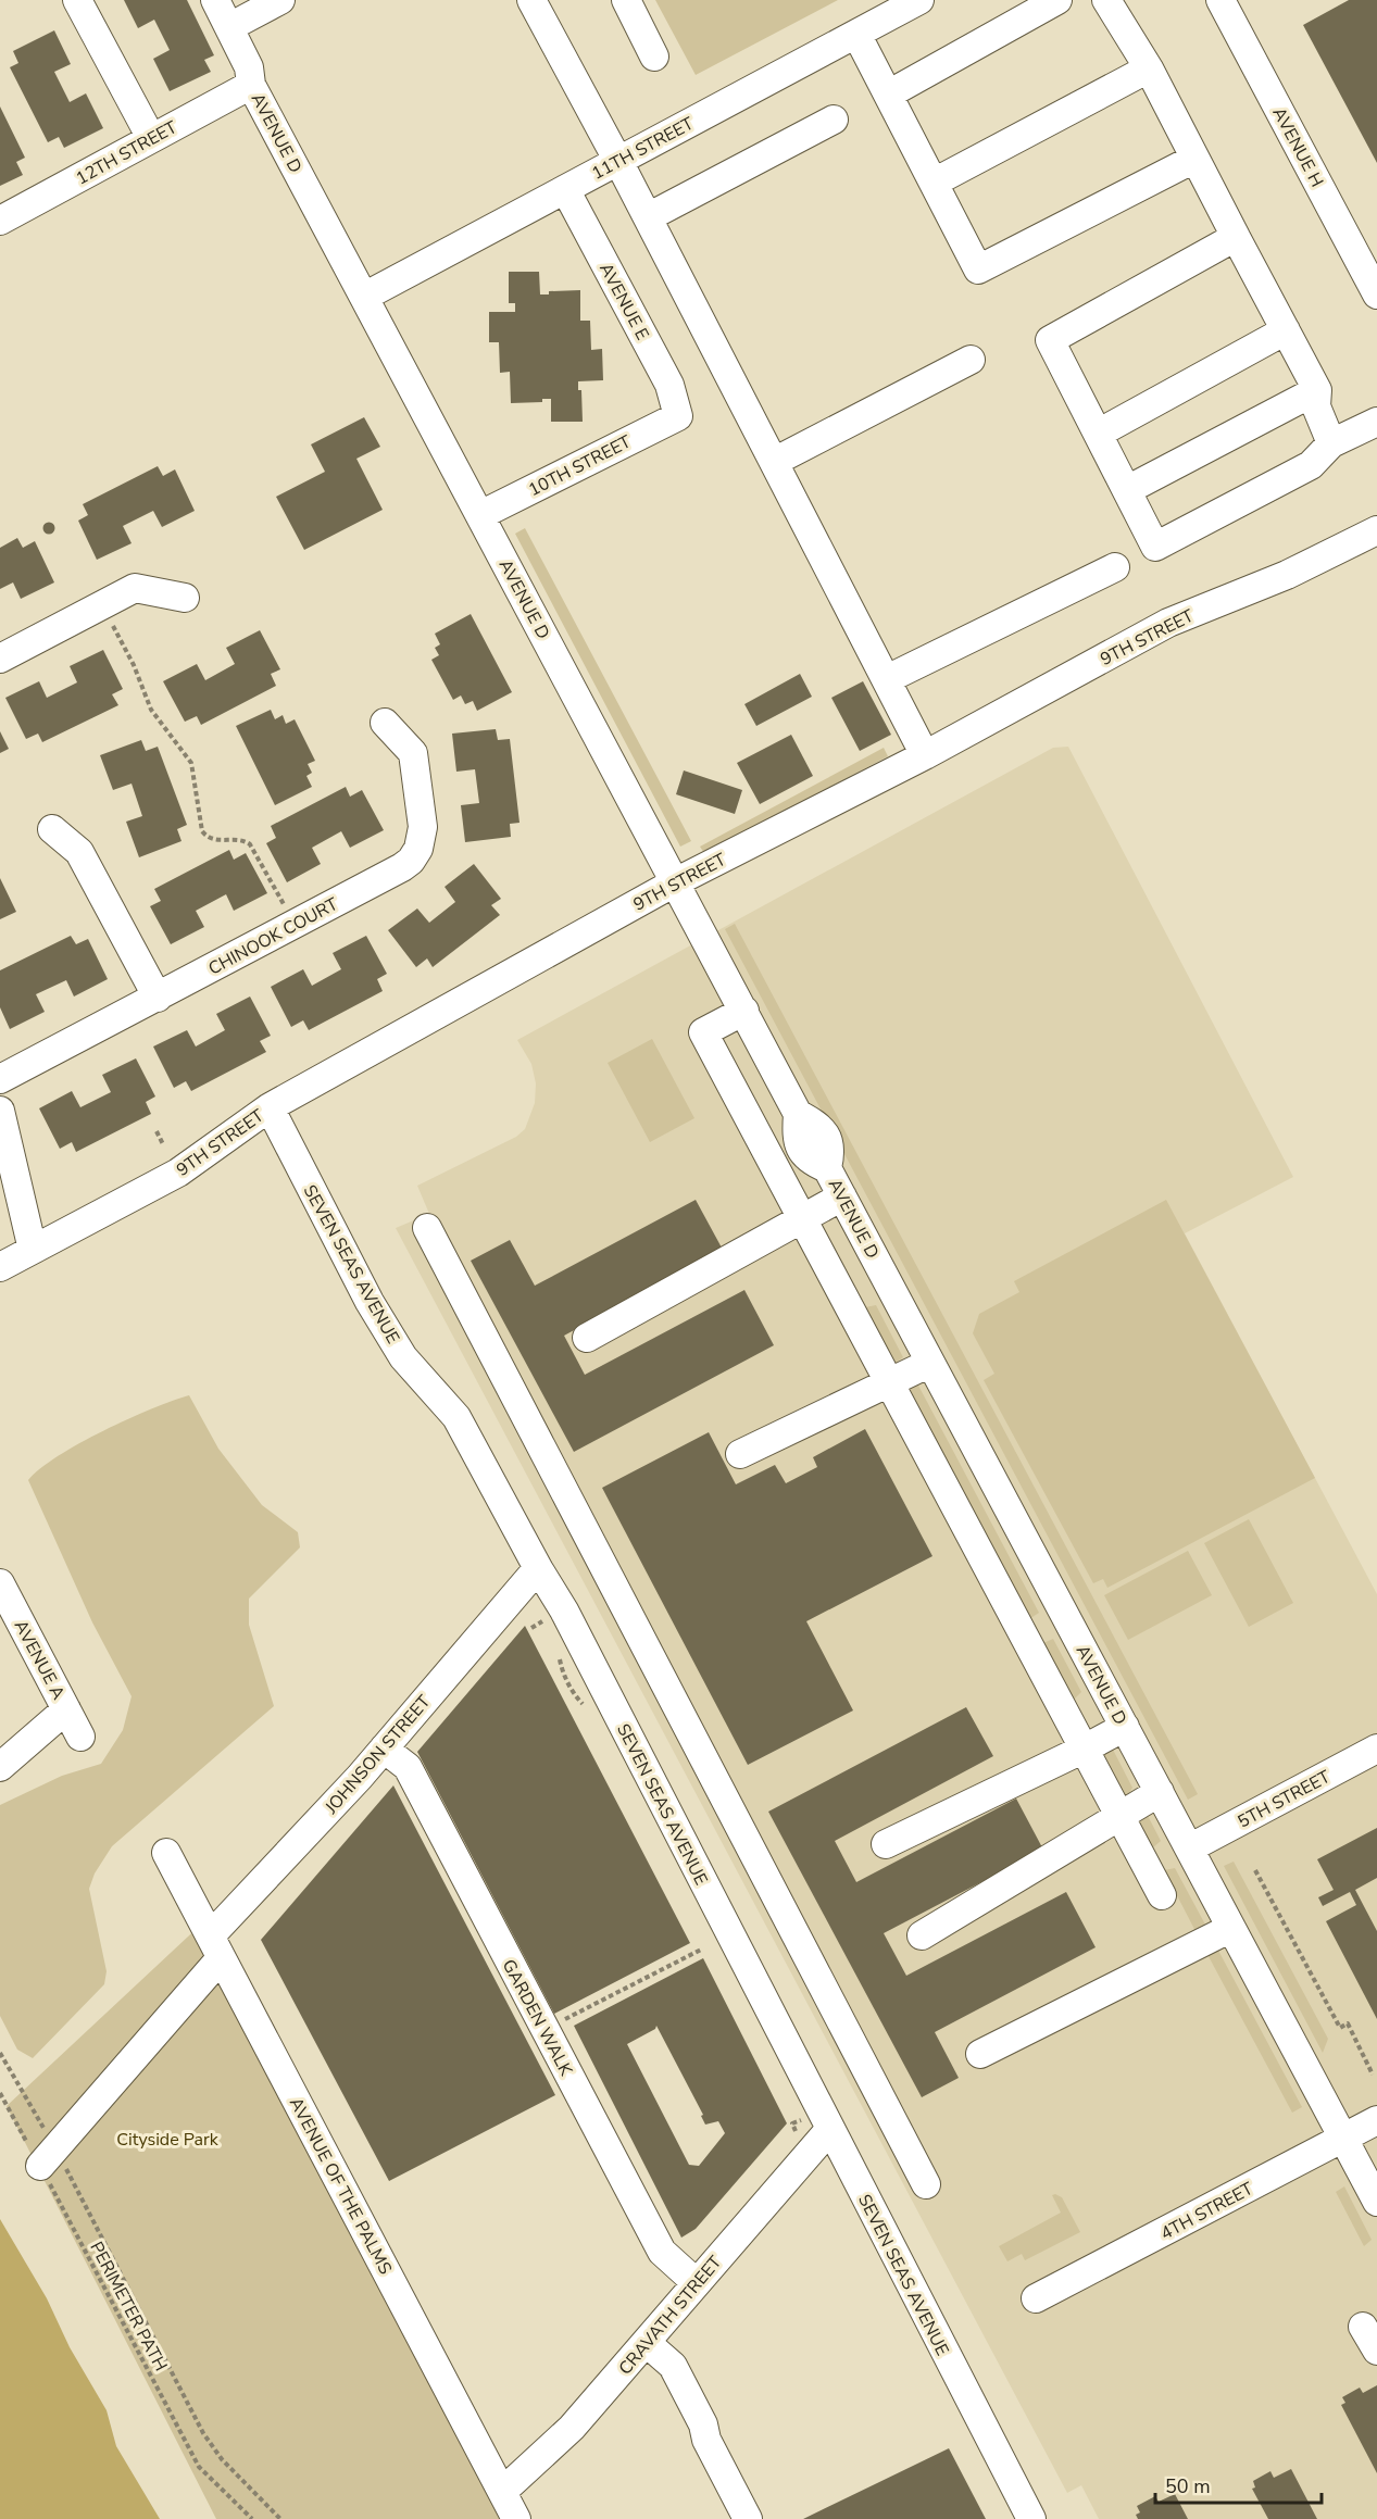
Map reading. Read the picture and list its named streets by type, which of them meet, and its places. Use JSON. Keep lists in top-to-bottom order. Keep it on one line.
{"streets":{"street":["AVENUE D","AVENUE H","11TH STREET","12TH STREET","AVENUE E","10TH STREET","9TH STREET","CHINOOK COURT","SEVEN SEAS AVENUE","AVENUE A","JOHNSON STREET","5TH STREET","GARDEN WALK","AVENUE OF THE PALMS","4TH STREET","CRAVATH STREET"],"path":["PERIMETER PATH"]},"crossings":[["AVENUE D","11TH STREET"],["AVENUE D","12TH STREET"],["AVENUE D","10TH STREET"],["AVENUE D","9TH STREET"],["AVENUE D","5TH STREET"],["AVENUE D","4TH STREET"],["11TH STREET","AVENUE E"],["AVENUE E","10TH STREET"],["9TH STREET","SEVEN SEAS AVENUE"],["SEVEN SEAS AVENUE","JOHNSON STREET"],["SEVEN SEAS AVENUE","CRAVATH STREET"],["JOHNSON STREET","GARDEN WALK"],["JOHNSON STREET","AVENUE OF THE PALMS"],["GARDEN WALK","CRAVATH STREET"],["AVENUE OF THE PALMS","CRAVATH STREET"]],"parks":["Cityside Park"],"scale_bar":"50 m"}
